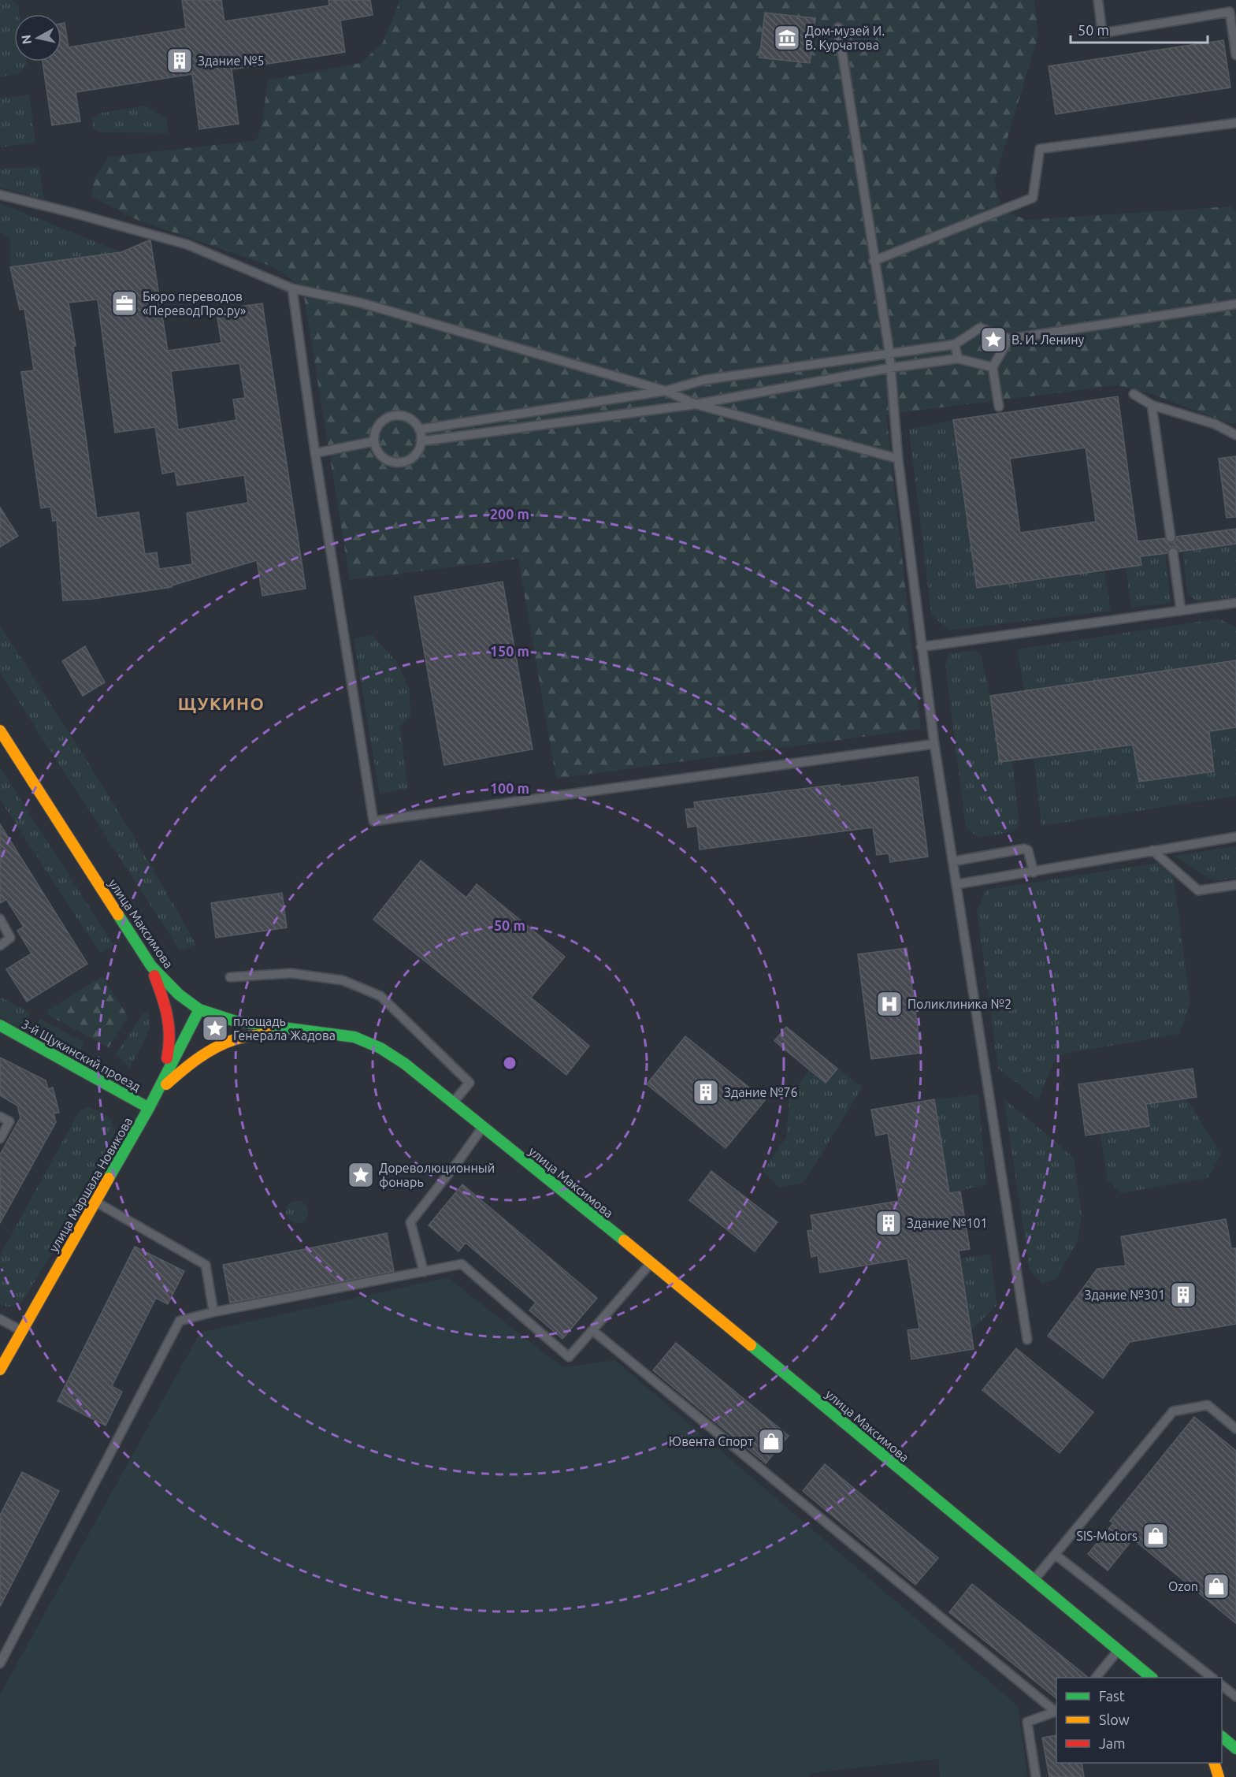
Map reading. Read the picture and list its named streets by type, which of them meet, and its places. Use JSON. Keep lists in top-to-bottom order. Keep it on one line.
{"streets":{"street":["улица Максимова","3-й Щукинский проезд","улица Маршала Новикова"]},"crossings":[["улица Максимова","улица Маршала Новикова"],["3-й Щукинский проезд","улица Маршала Новикова"]],"districts":["ЩУКИНО"],"places":{"museum":["Дом-музей И. В. Курчатова"],"building":["Здание №5","Здание №76","Здание №101","Здание №301"],"office":["Бюро переводов «ПереводПро.ру»"],"place":["В. И. Ленину","площадь Генерала Жадова","Дореволюционный фонарь"],"hospital":["Поликлиника №2"],"shop":["Ювента Спорт","SIS-Motors","Ozon"]},"legend":["Fast","Slow","Jam"],"scale_bar":"50 m","north":"left","rings":["200 m","150 m","100 m","50 m"]}
